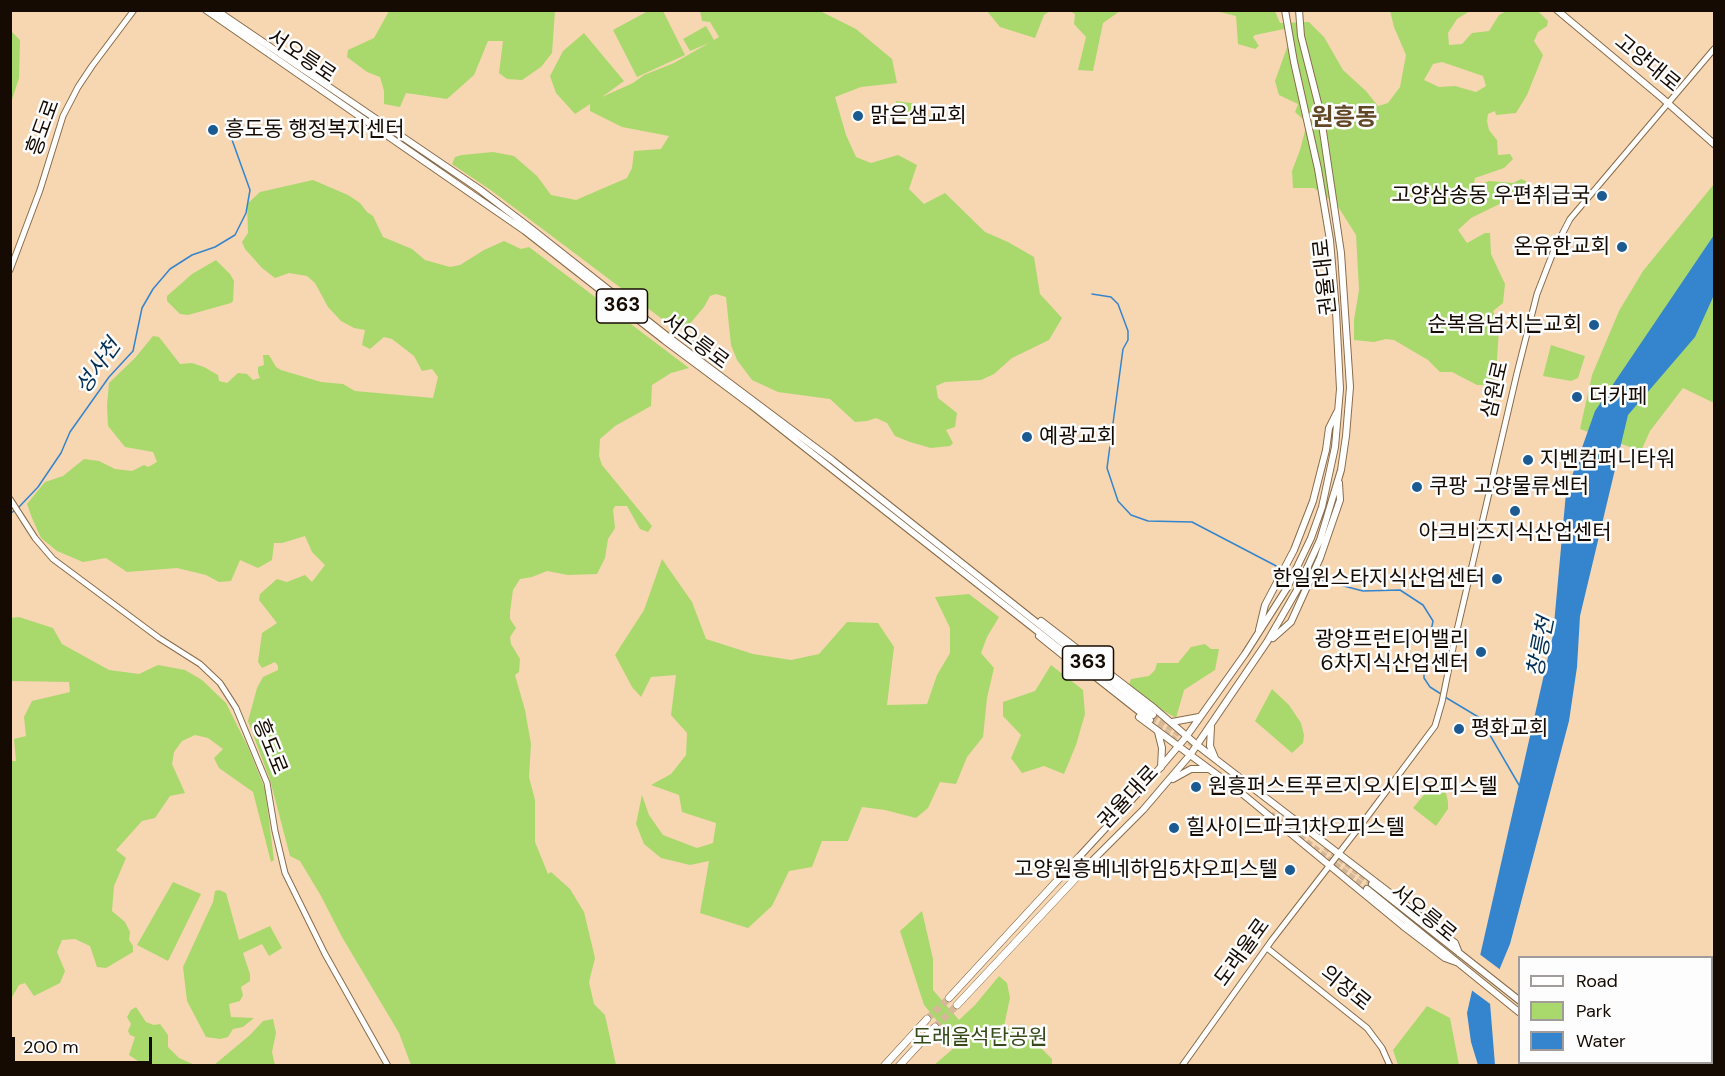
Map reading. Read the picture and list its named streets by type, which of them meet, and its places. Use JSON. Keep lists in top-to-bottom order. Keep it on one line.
{"streets":{"highway":["권율대로"],"main road":["서오릉로","고양대로","363"],"street":["흥도로","삼원로","도래울로","의장로"]},"crossings":[["고양대로","삼원로"],["도래울로","의장로"]],"districts":["원흥동"],"water":["성사천","창릉천"],"parks":["도래울석탄공원"],"places":["맑은샘교회","흥도동 행정복지센터","고양삼송동 우편취급국","온유한교회","순복음넘치는교회","더카페","예광교회","지벤컴퍼니타워","쿠팡 고양물류센터","아크비즈지식산업센터","한일윈스타지식산업센터","광양프런티어밸리 6차지식산업센터","평화교회","원흥퍼스트푸르지오시티오피스텔","힐사이드파크1차오피스텔","고양원흥베네하임5차오피스텔"],"legend":["Road","Park","Water"],"scale_bar":"200 m"}
